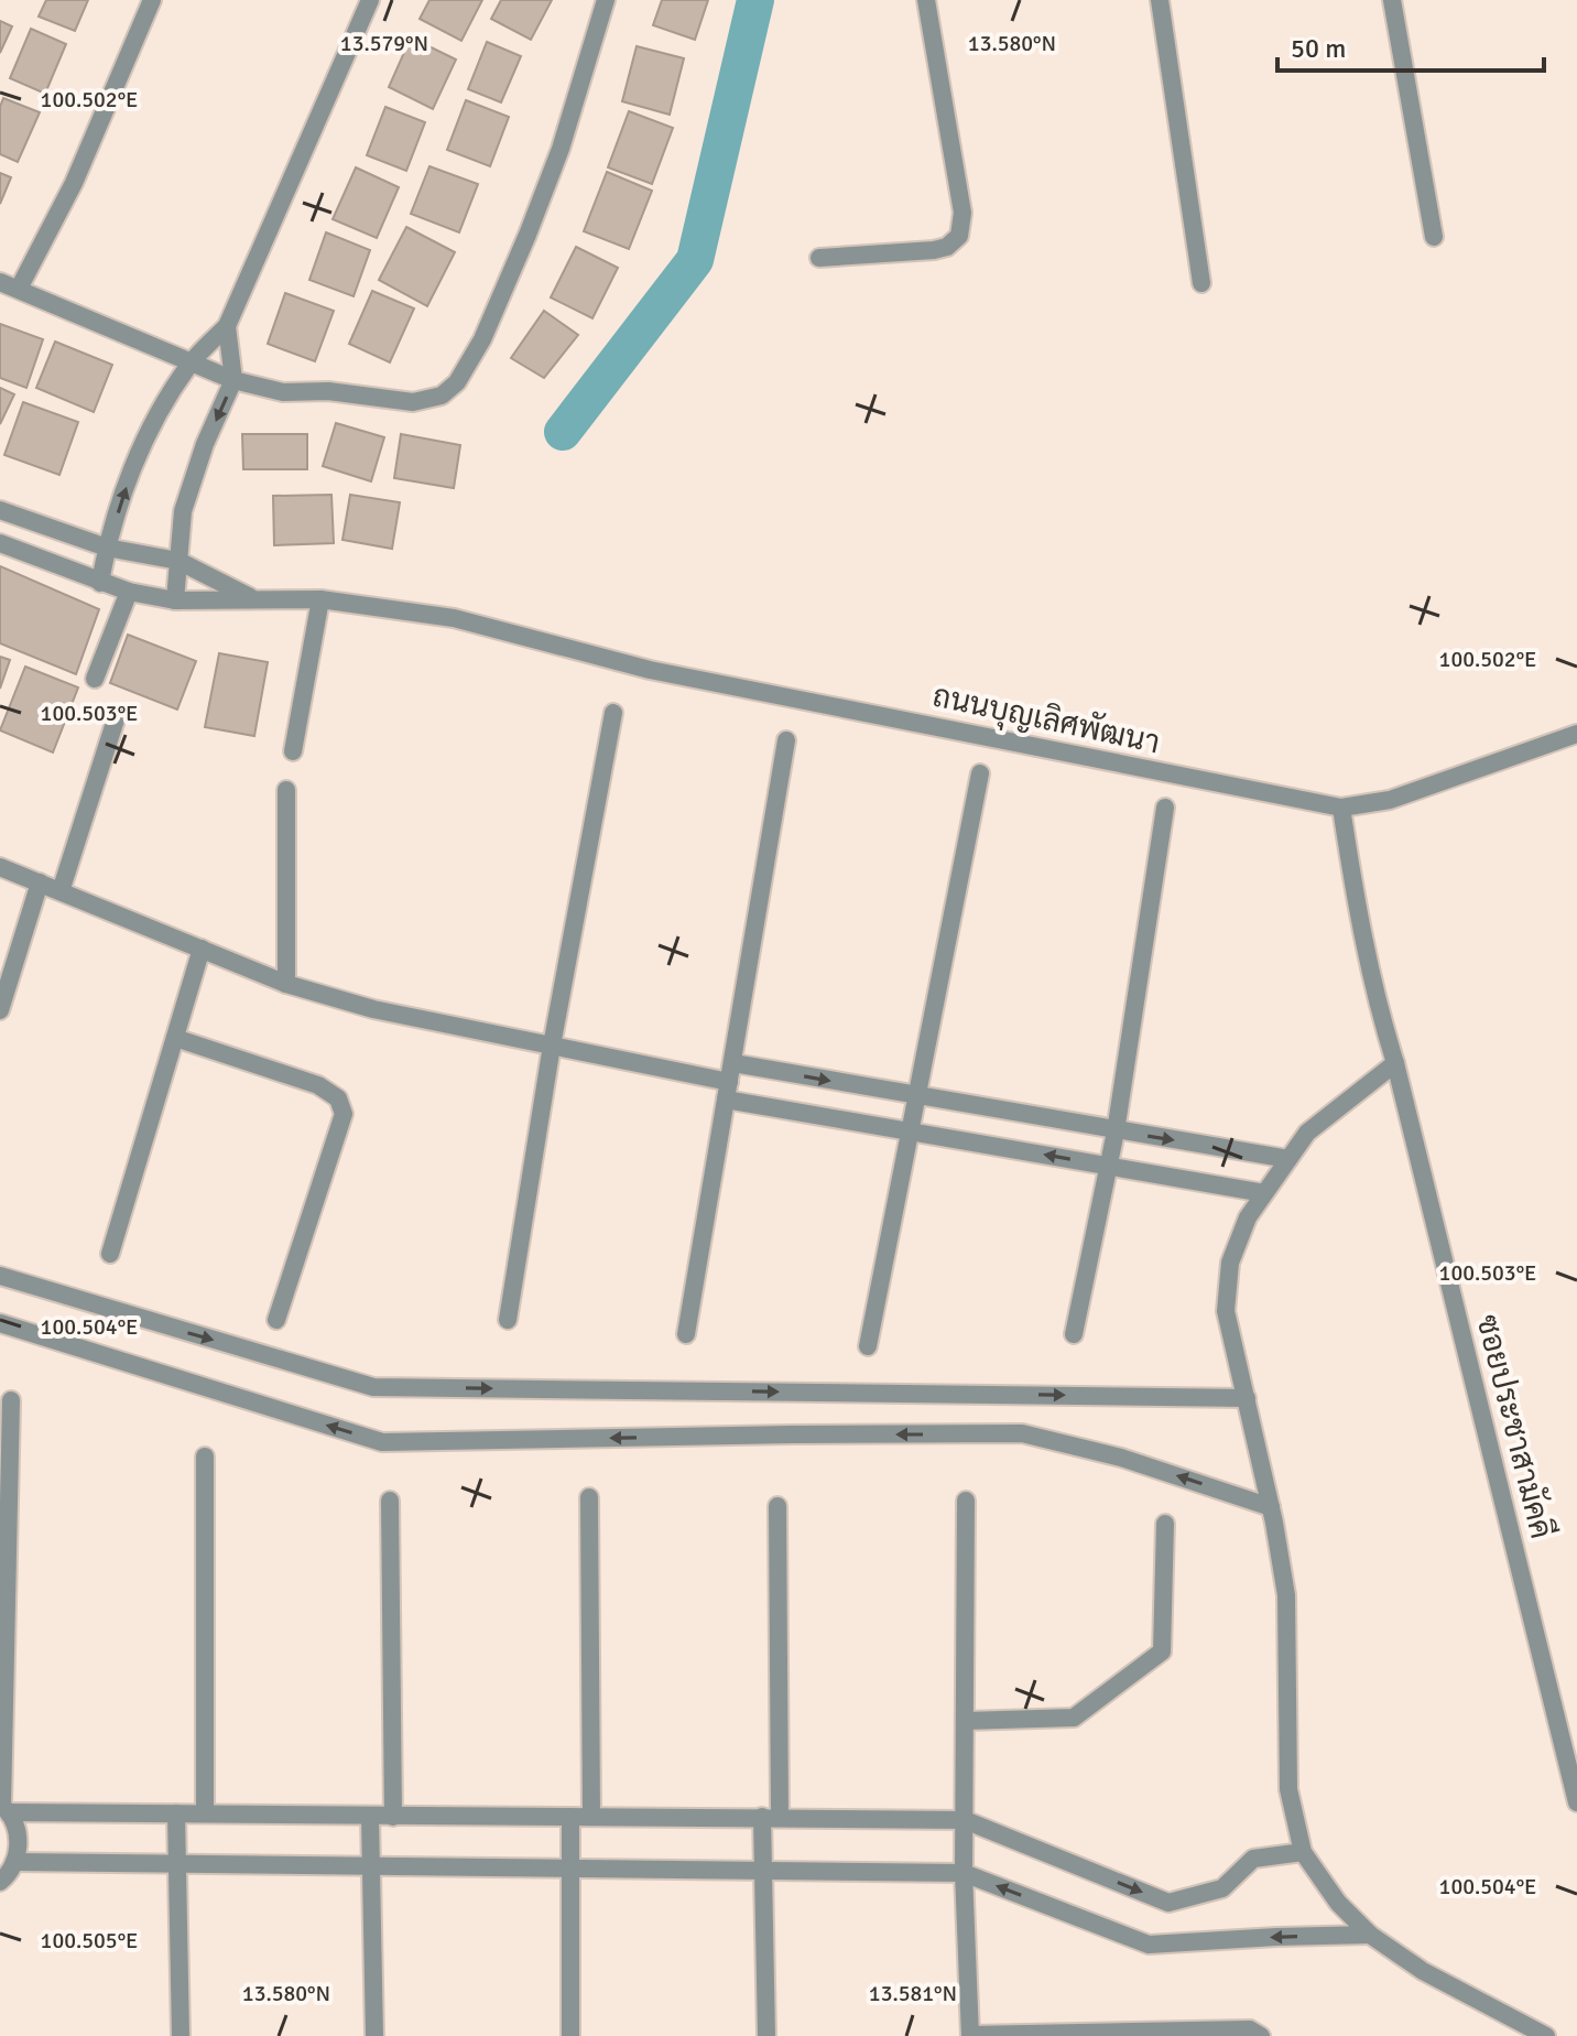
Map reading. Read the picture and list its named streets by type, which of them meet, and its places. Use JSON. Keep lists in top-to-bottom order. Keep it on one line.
{"streets":{"street":["ถนนบุญเลิศพัฒนา","ซอยประชาสามัคคี"]},"crossings":[["ถนนบุญเลิศพัฒนา","ซอยประชาสามัคคี"]],"scale_bar":"50 m","coordinates":["13.579°N","13.580°N","100.502°E","100.503°E","100.504°E","100.505°E","13.581°N"]}
